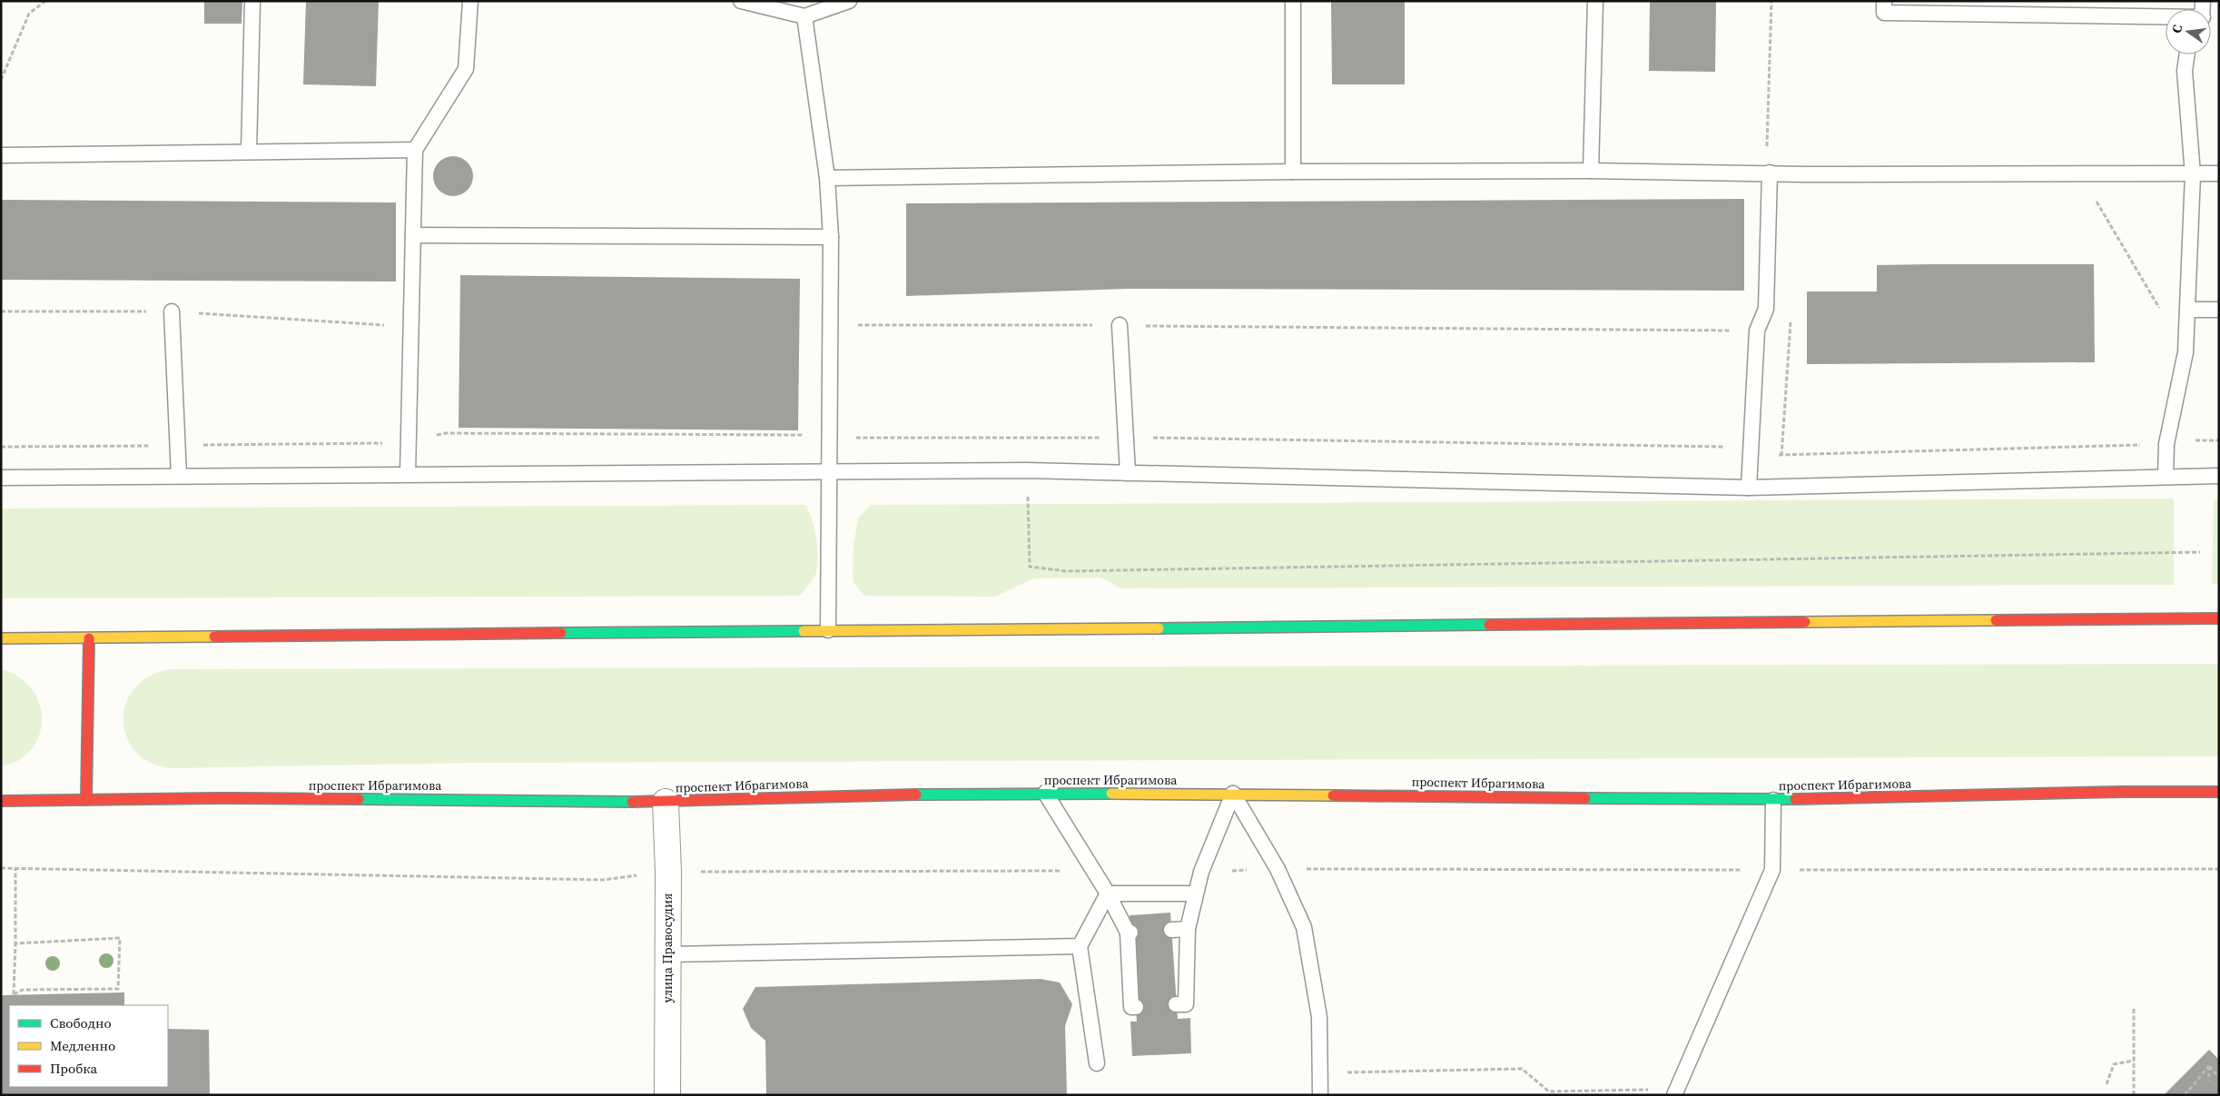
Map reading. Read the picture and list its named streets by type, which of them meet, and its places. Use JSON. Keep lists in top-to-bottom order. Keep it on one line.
{"streets":{"main road":["проспект Ибрагимова"],"street":["улица Правосудия"]},"crossings":[["проспект Ибрагимова","улица Правосудия"]],"legend":["Свободно","Медленно","Пробка"],"north":"left"}
